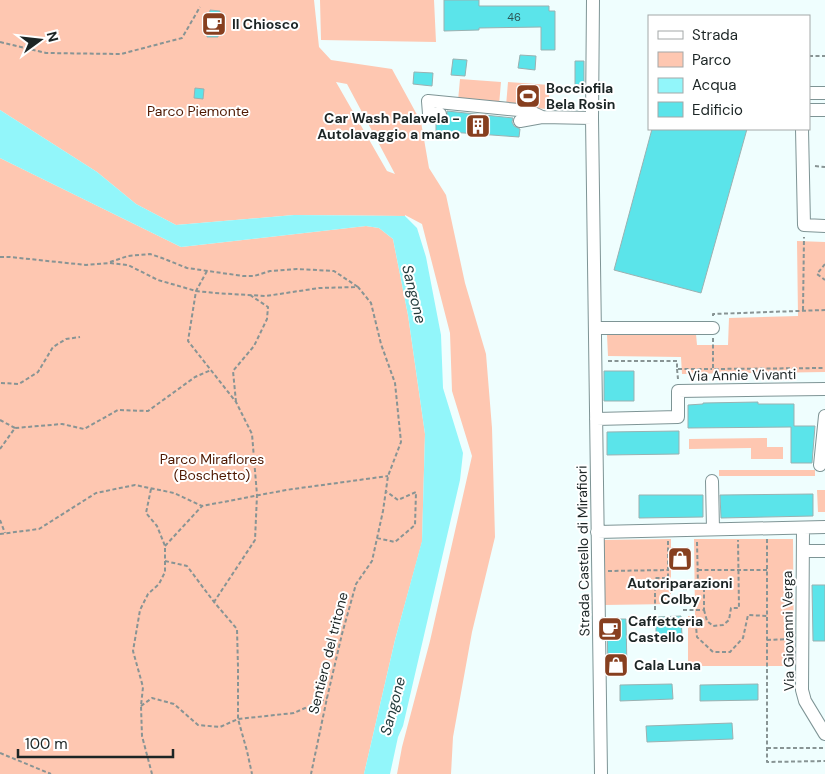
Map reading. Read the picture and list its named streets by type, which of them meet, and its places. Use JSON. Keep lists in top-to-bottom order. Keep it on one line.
{"streets":{"street":["Via Annie Vivanti","Strada Castello di Mirafiori","Via Giovanni Verga"],"path":["Sentiero del tritone"]},"crossings":[["Via Annie Vivanti","Strada Castello di Mirafiori"]],"water":["Sangone"],"parks":["Parco Piemonte","Parco Miraflores (Boschetto)"],"places":{"cafe":["Il Chiosco","Caffetteria Castello"],"sports":["Bocciofila Bela Rosin"],"building":["Car Wash Palavela - Autolavaggio a mano"],"shop":["Autoriparazioni Colby","Cala Luna"]},"house_numbers":["46"],"legend":["Strada","Parco","Acqua","Edificio"],"scale_bar":"100 m","north":"right"}
